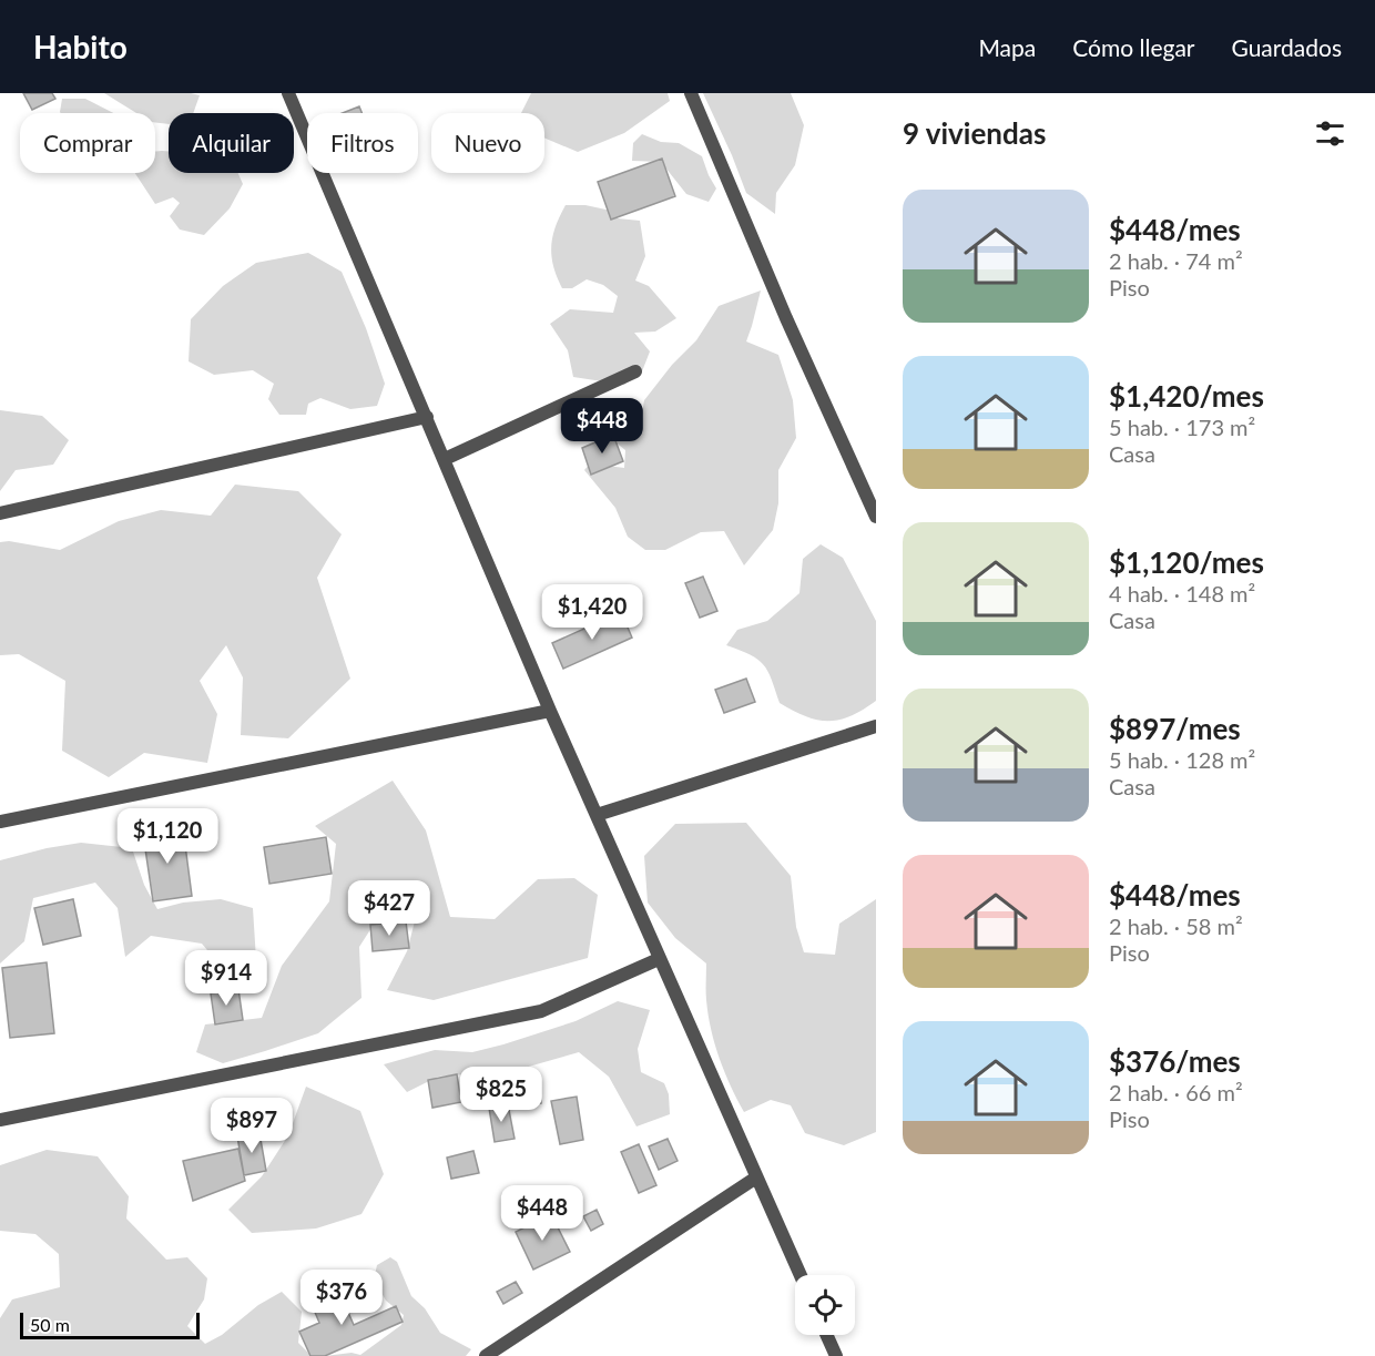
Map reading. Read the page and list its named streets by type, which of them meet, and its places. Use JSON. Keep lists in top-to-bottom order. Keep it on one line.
{"scale_bar":"50 m","page":{"header":"Habito","nav":["Mapa","Cómo llegar","Guardados"],"heading":"9 viviendas","chip":["Comprar","Alquilar","Filtros","Nuevo"],"list":[{"name":"$448/mes","note":"2 hab. · 74 m² · Piso"},{"name":"$1,420/mes","note":"5 hab. · 173 m² · Casa"},{"name":"$1,120/mes","note":"4 hab. · 148 m² · Casa"},{"name":"$897/mes","note":"5 hab. · 128 m² · Casa"},{"name":"$448/mes","note":"2 hab. · 58 m² · Piso"},{"name":"$376/mes","note":"2 hab. · 66 m² · Piso"}],"price":["$448","$1,420","$1,120","$427","$914","$825","$897","$448","$376"],"scale":"50 m"}}
